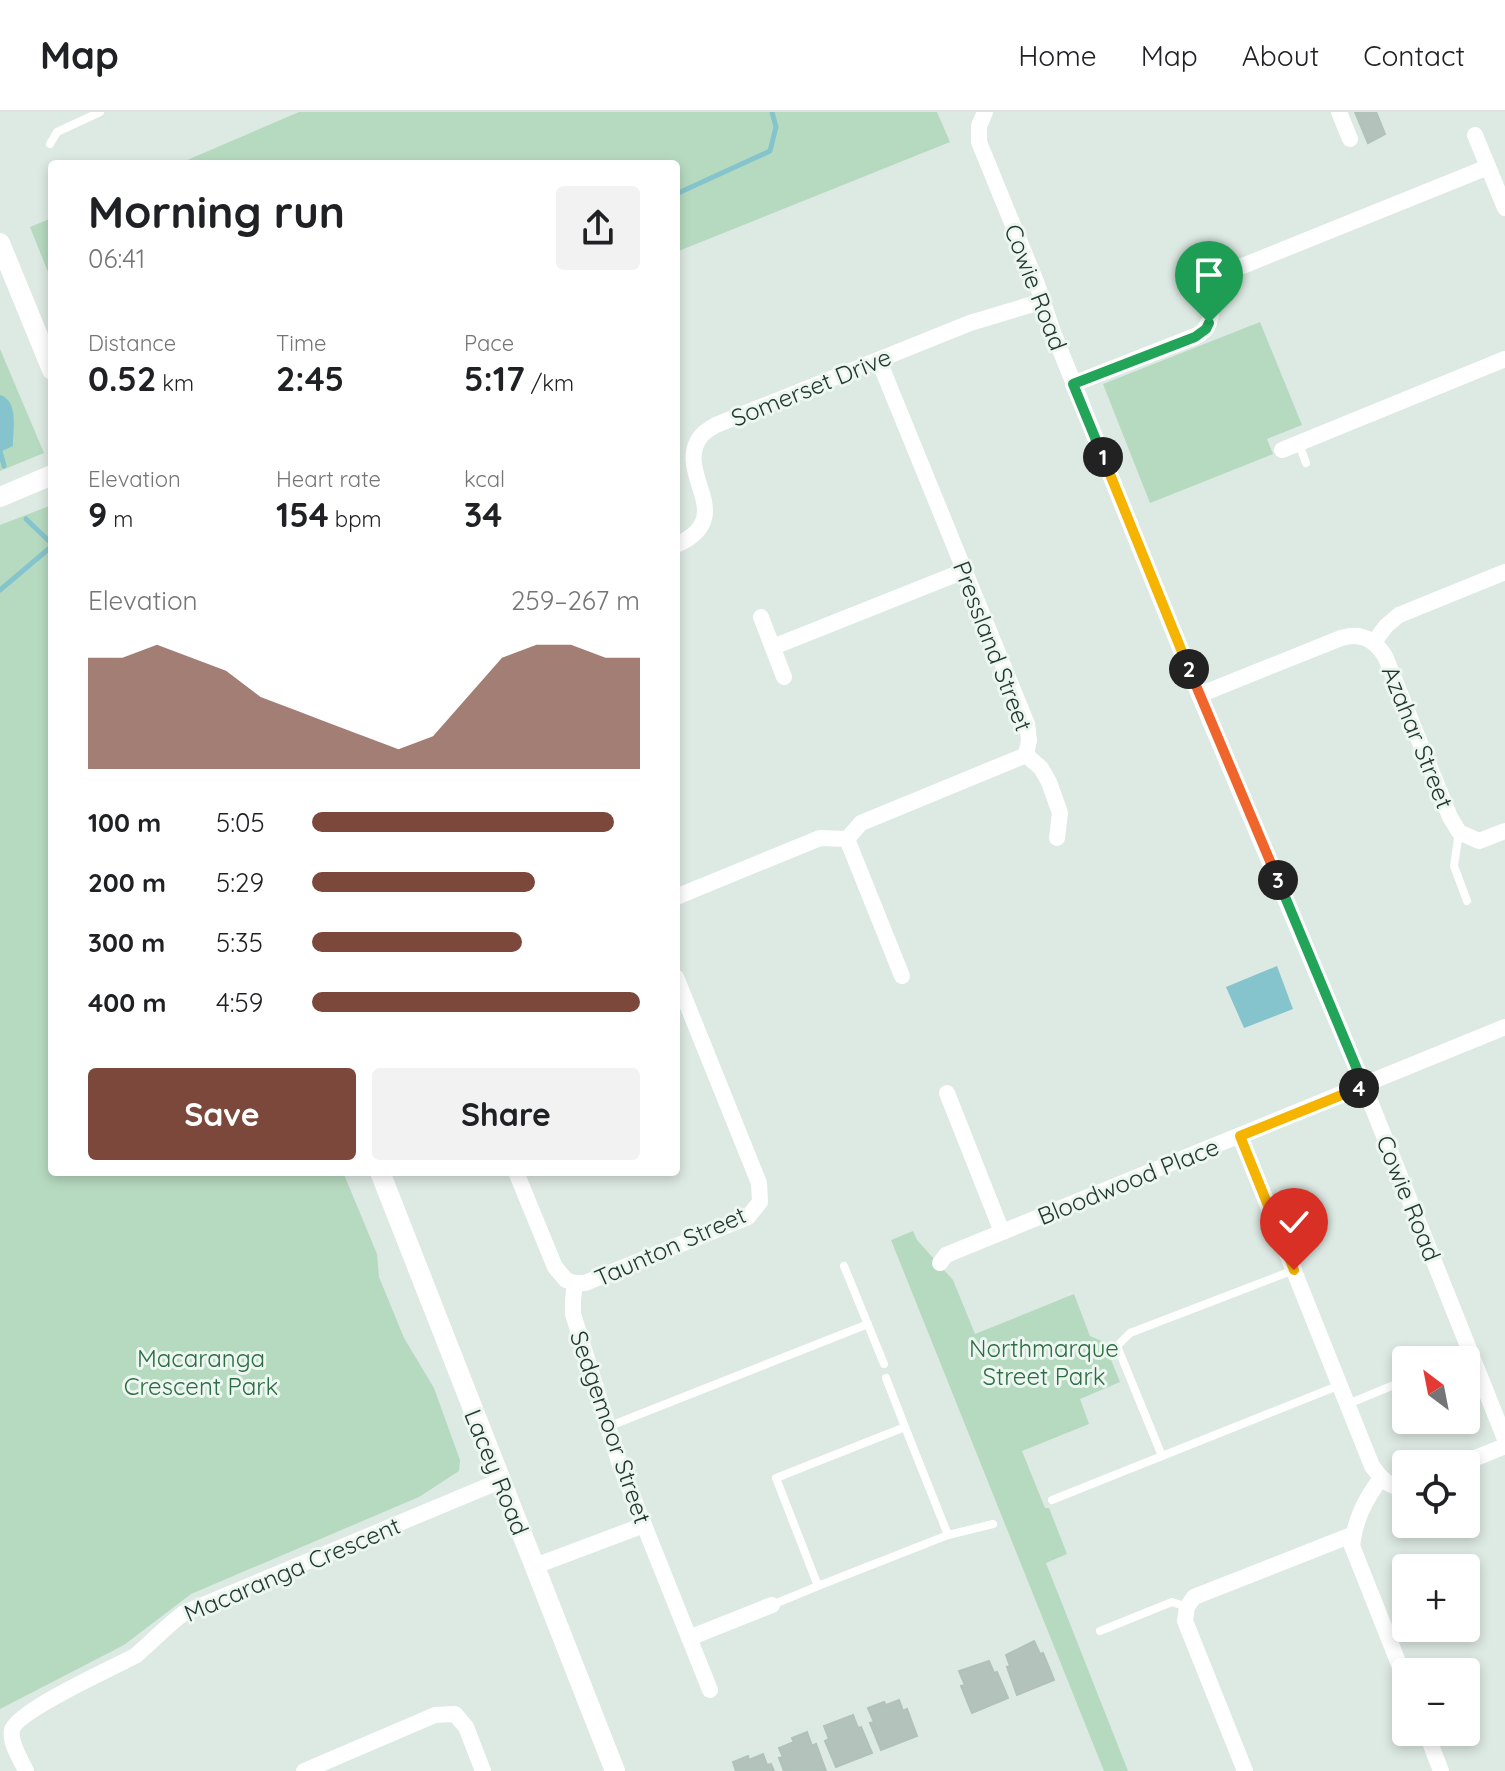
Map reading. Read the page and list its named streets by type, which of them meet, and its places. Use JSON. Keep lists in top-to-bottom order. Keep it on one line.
{"streets":{"street":["Cowie Road","Somerset Drive","Pressland Street","Azahar Street","Bloodwood Place","Taunton Street","Sedgemoor Street","Lacey Road","Macaranga Crescent"]},"crossings":[["Cowie Road","Somerset Drive"],["Cowie Road","Bloodwood Place"],["Somerset Drive","Pressland Street"],["Taunton Street","Sedgemoor Street"],["Lacey Road","Macaranga Crescent"]],"parks":["Northmarque Street Park","Macaranga Crescent Park"],"north":"top left","page":{"header":"Map","nav":["Home","Map","About","Contact"],"heading":["Morning run","06:41"],"stats":[["Distance","0.52 km"],["Time","2:45"],["Pace","5:17 /km"],["Elevation","9 m"],["Heart rate","154 bpm"],["kcal","34"]],"pins":["1","2","3","4"],"chart":["Elevation","259–267 m"],"list":[{"name":"100 m","note":"5:05"},{"name":"200 m","note":"5:29"},{"name":"300 m","note":"5:35"},{"name":"400 m","note":"4:59"}],"buttons":["Save","Share"],"map_buttons":["+","−"]}}
